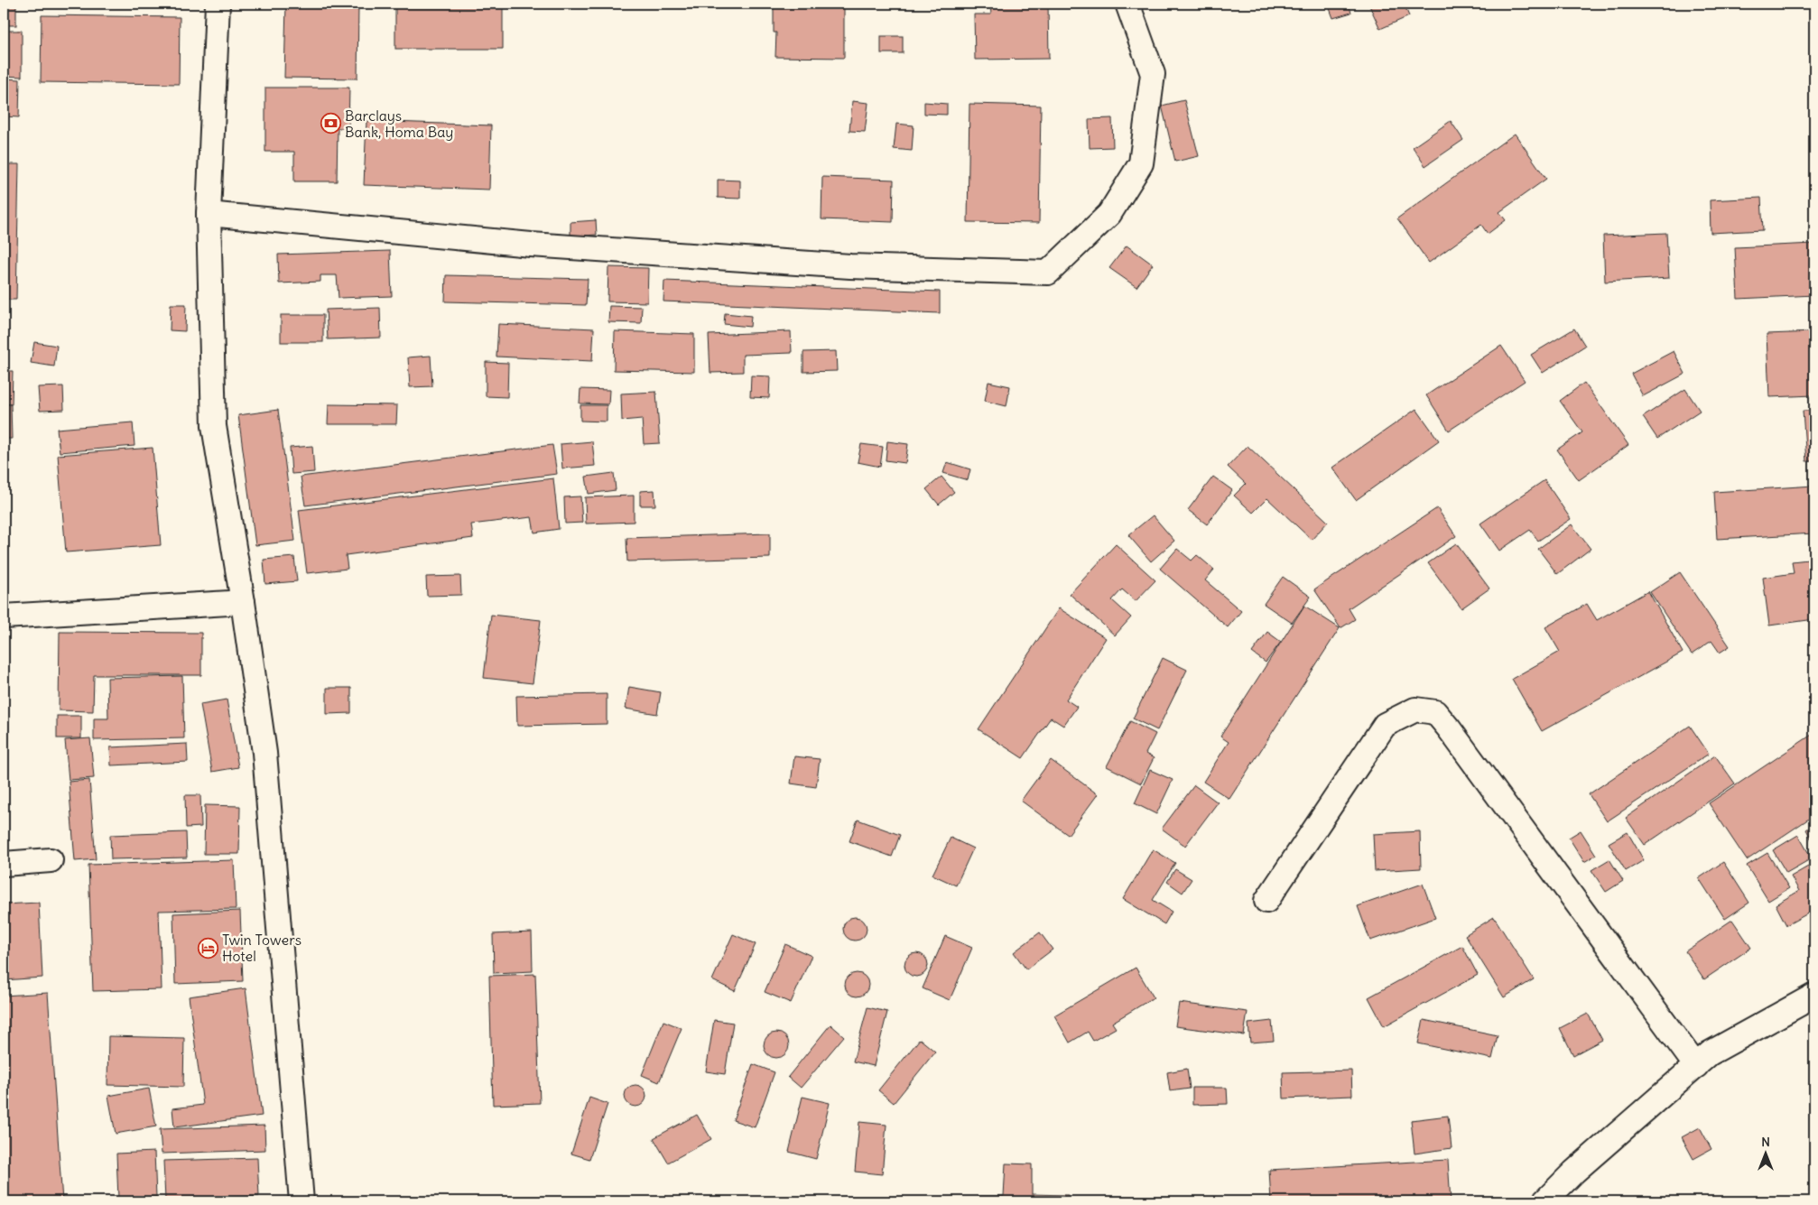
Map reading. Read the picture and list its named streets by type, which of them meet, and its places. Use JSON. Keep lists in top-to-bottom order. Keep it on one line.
{"places":{"bank":["Barclays Bank, Homa Bay"],"hotel":["Twin Towers Hotel"]},"north":"top"}
